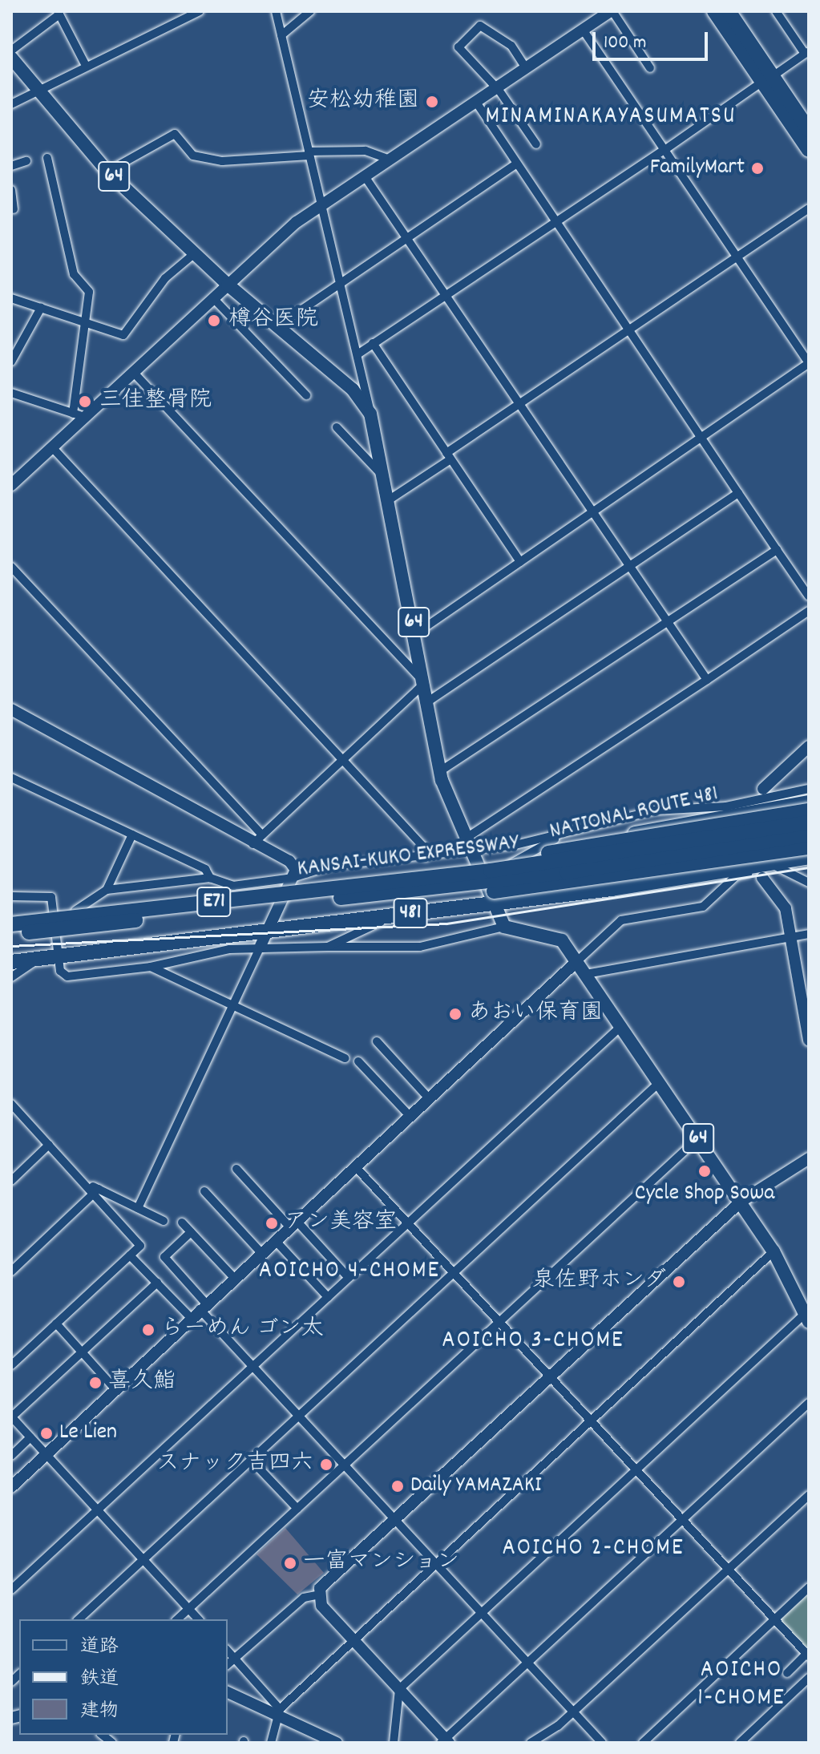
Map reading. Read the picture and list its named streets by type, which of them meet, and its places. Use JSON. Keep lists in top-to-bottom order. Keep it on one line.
{"streets":{"highway":["NATIONAL ROUTE 481","KANSAI-KUKO EXPRESSWAY","E71","481"],"main road":["64"]},"crossings":[["64","NATIONAL ROUTE 481"],["64","481"],["NATIONAL ROUTE 481","481"],["KANSAI-KUKO EXPRESSWAY","481"]],"districts":["MINAMINAKAYASUMATSU","AOICHO 4-CHOME","AOICHO 3-CHOME","AOICHO 2-CHOME","AOICHO 1-CHOME"],"places":["安松幼稚園","FamilyMart","樽谷医院","三佳整骨院","あおい保育園","Cycle Shop Sowa","アン美容室","泉佐野ホンダ","らーめん ゴン太","喜久鮨","Le Lien","スナック吉四六","Daily YAMAZAKI","一富マンション"],"legend":["道路","鉄道","建物"],"scale_bar":"100 m"}
